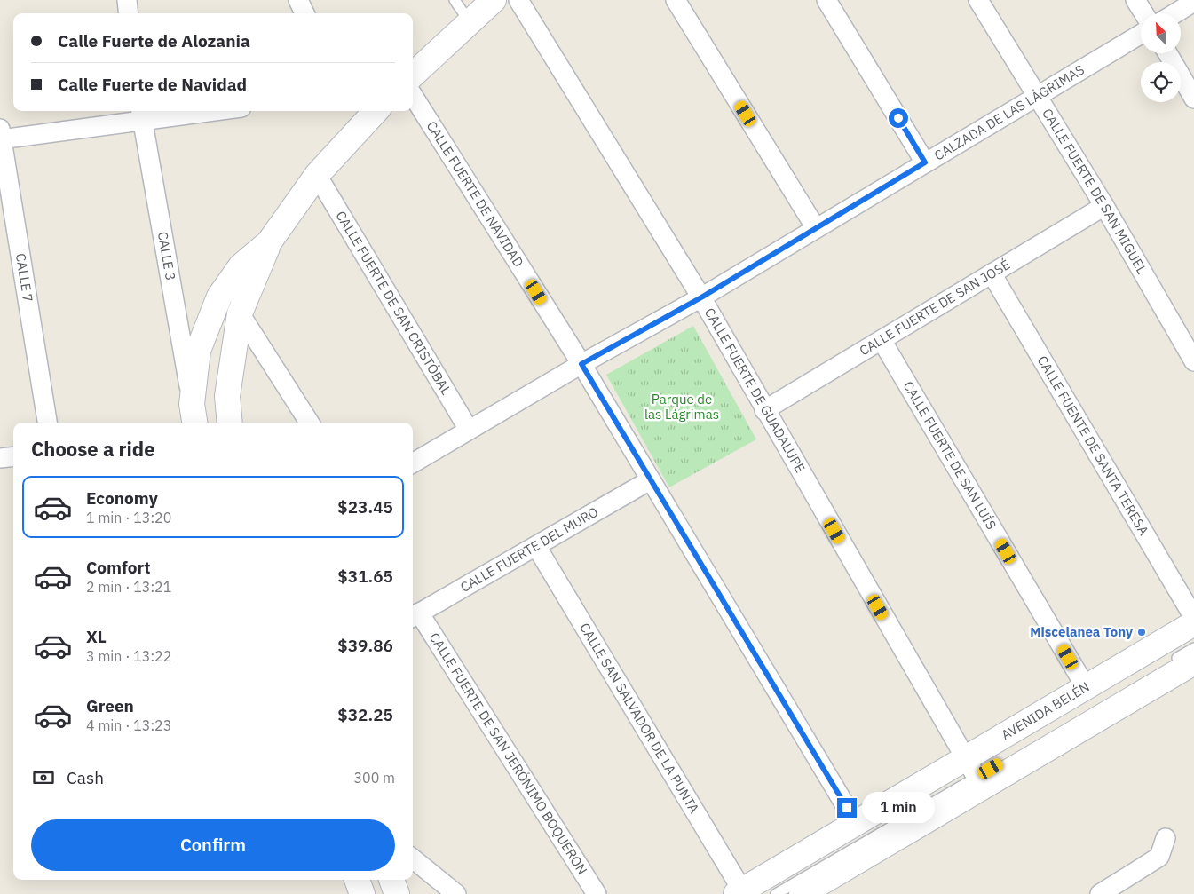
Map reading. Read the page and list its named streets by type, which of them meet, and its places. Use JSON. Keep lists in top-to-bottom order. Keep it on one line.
{"streets":{"main road":["AVENIDA BELÉN"],"street":["CALZADA DE LAS LÁGRIMAS","CALLE FUERTE DE SAN MIGUEL","CALLE FUERTE DE NAVIDAD","CALLE 3","CALLE 7","CALLE FUERTE DE SAN CRISTÓBAL","CALLE FUERTE DE SAN JOSÉ","CALLE FUERTE DE GUADALUPE","CALLE FUENTE DE SANTA TERESA","CALLE FUERTE DE SAN LUÍS","CALLE FUERTE DEL MURO","CALLE SAN SALVADOR DE LA PUNTA","CALLE FUERTE DE SAN JERÓNIMO BOQUERÓN"]},"crossings":[["CALZADA DE LAS LÁGRIMAS","CALLE FUERTE DE SAN MIGUEL"],["CALZADA DE LAS LÁGRIMAS","CALLE FUERTE DE NAVIDAD"],["CALZADA DE LAS LÁGRIMAS","CALLE FUERTE DE SAN CRISTÓBAL"],["CALZADA DE LAS LÁGRIMAS","CALLE FUERTE DE GUADALUPE"],["CALLE FUERTE DE SAN MIGUEL","CALLE FUERTE DE SAN JOSÉ"],["CALLE FUERTE DE NAVIDAD","CALLE FUERTE DEL MURO"],["CALLE FUERTE DE NAVIDAD","AVENIDA BELÉN"],["CALLE FUERTE DE SAN JOSÉ","CALLE FUERTE DE GUADALUPE"],["CALLE FUERTE DE SAN JOSÉ","CALLE FUENTE DE SANTA TERESA"],["CALLE FUERTE DE SAN JOSÉ","CALLE FUERTE DE SAN LUÍS"],["CALLE FUERTE DE GUADALUPE","AVENIDA BELÉN"],["CALLE FUERTE DE SAN LUÍS","AVENIDA BELÉN"],["CALLE FUERTE DEL MURO","CALLE SAN SALVADOR DE LA PUNTA"],["CALLE FUERTE DEL MURO","CALLE FUERTE DE SAN JERÓNIMO BOQUERÓN"],["AVENIDA BELÉN","CALLE SAN SALVADOR DE LA PUNTA"]],"parks":["Parque de las Lágrimas"],"places":["Miscelanea Tony"],"north":"top left","page":{"banner":["Calle Fuerte de Alozania","Calle Fuerte de Navidad"],"heading":"Choose a ride","list":[{"name":"Economy","note":"1 min · 13:20","value":"$23.45"},{"name":"Comfort","note":"2 min · 13:21","value":"$31.65"},{"name":"XL","note":"3 min · 13:22","value":"$39.86"},{"name":"Green","note":"4 min · 13:23","value":"$32.25"}],"pay":["Cash","300 m"],"bubble":"1 min","buttons":"Confirm"}}
